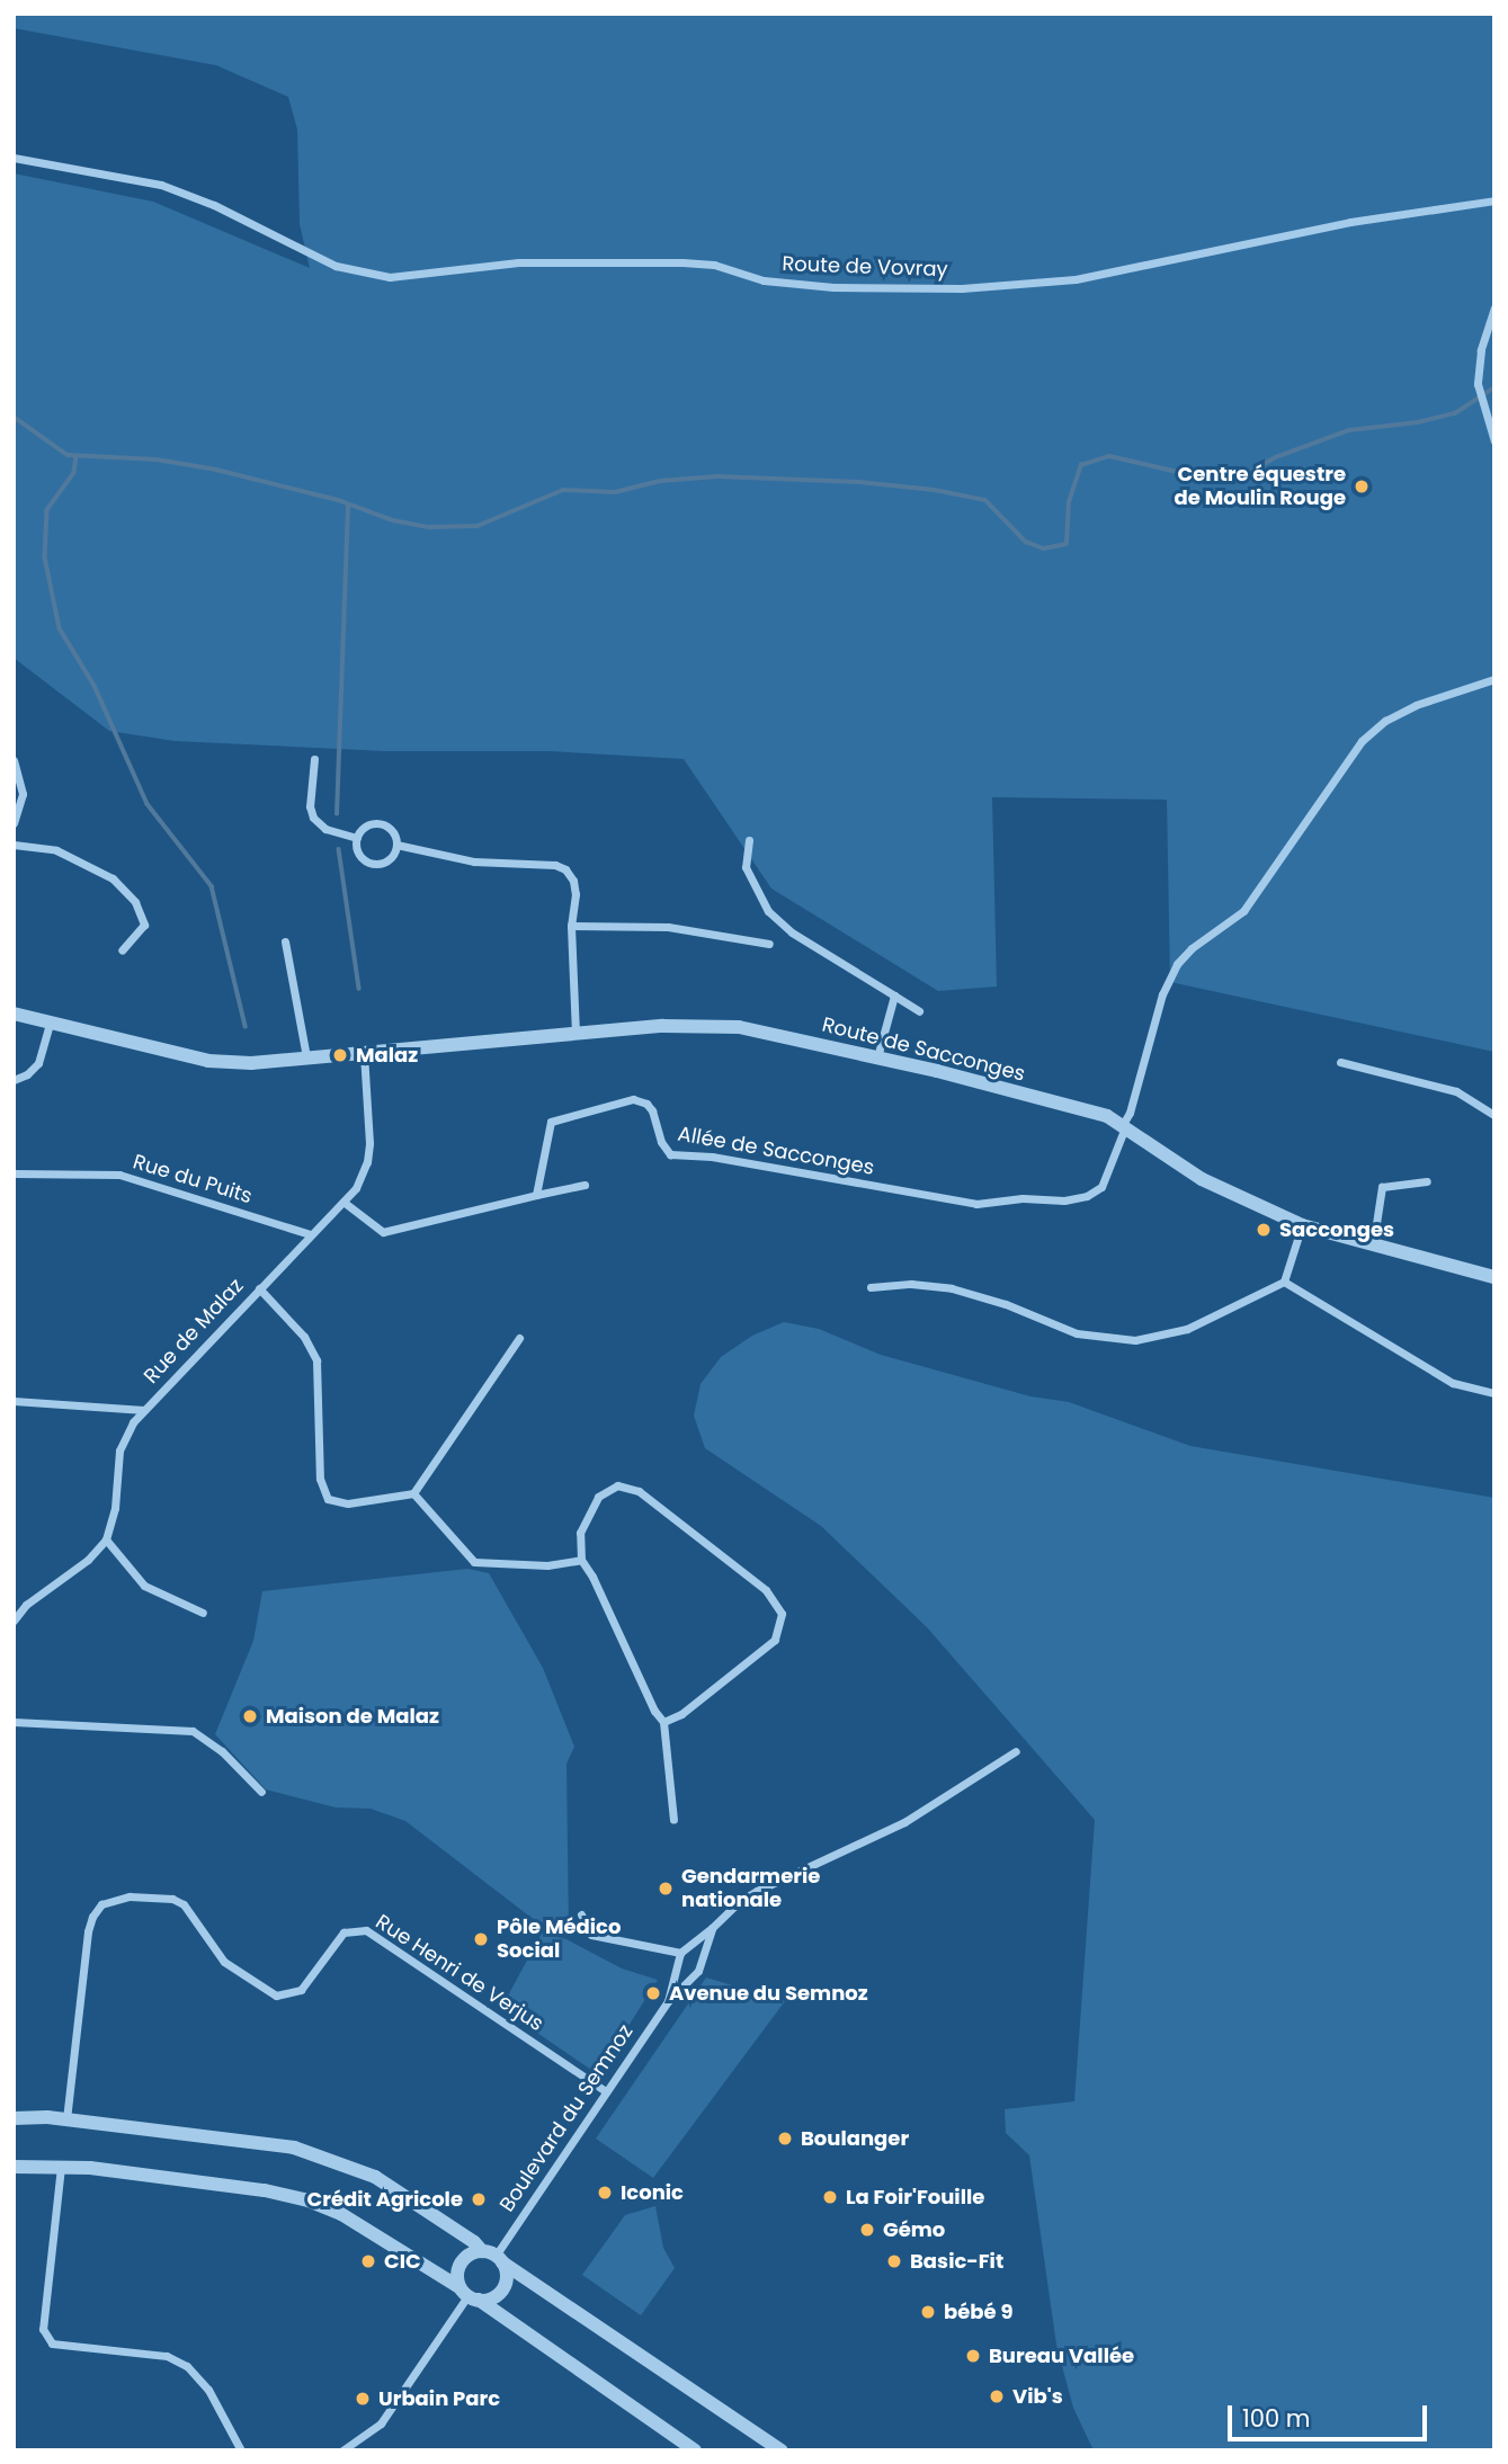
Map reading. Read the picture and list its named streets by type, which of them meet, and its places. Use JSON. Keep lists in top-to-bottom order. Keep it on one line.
{"streets":{"street":["Route de Vovray","Route de Sacconges","Allée de Sacconges","Rue du Puits","Rue de Malaz","Rue Henri de Verjus","Boulevard du Semnoz"]},"crossings":[["Route de Sacconges","Allée de Sacconges"],["Route de Sacconges","Rue de Malaz"],["Rue du Puits","Rue de Malaz"],["Rue Henri de Verjus","Boulevard du Semnoz"]],"places":["Centre équestre de Moulin Rouge","Malaz","Sacconges","Maison de Malaz","Gendarmerie nationale","Pôle Médico Social","Avenue du Semnoz","Boulanger","Iconic","La Foir'Fouille","Crédit Agricole","Gémo","CIC","Basic-Fit","bébé 9","Bureau Vallée","Vib's","Urbain Parc"],"scale_bar":"100 m"}
